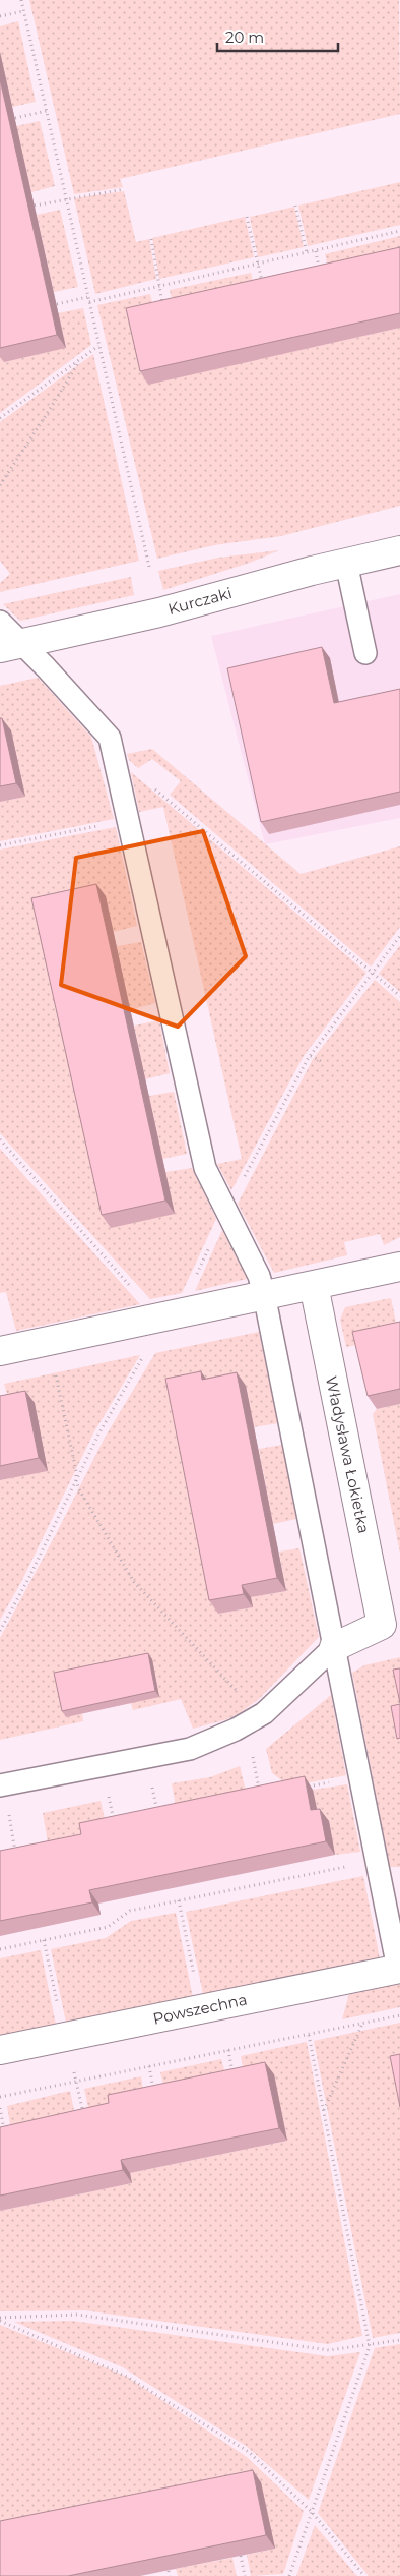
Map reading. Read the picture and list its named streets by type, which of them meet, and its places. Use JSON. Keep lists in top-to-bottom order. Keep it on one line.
{"streets":{"street":["Kurczaki","Władysława Łokietka","Powszechna"]},"scale_bar":"20 m"}
